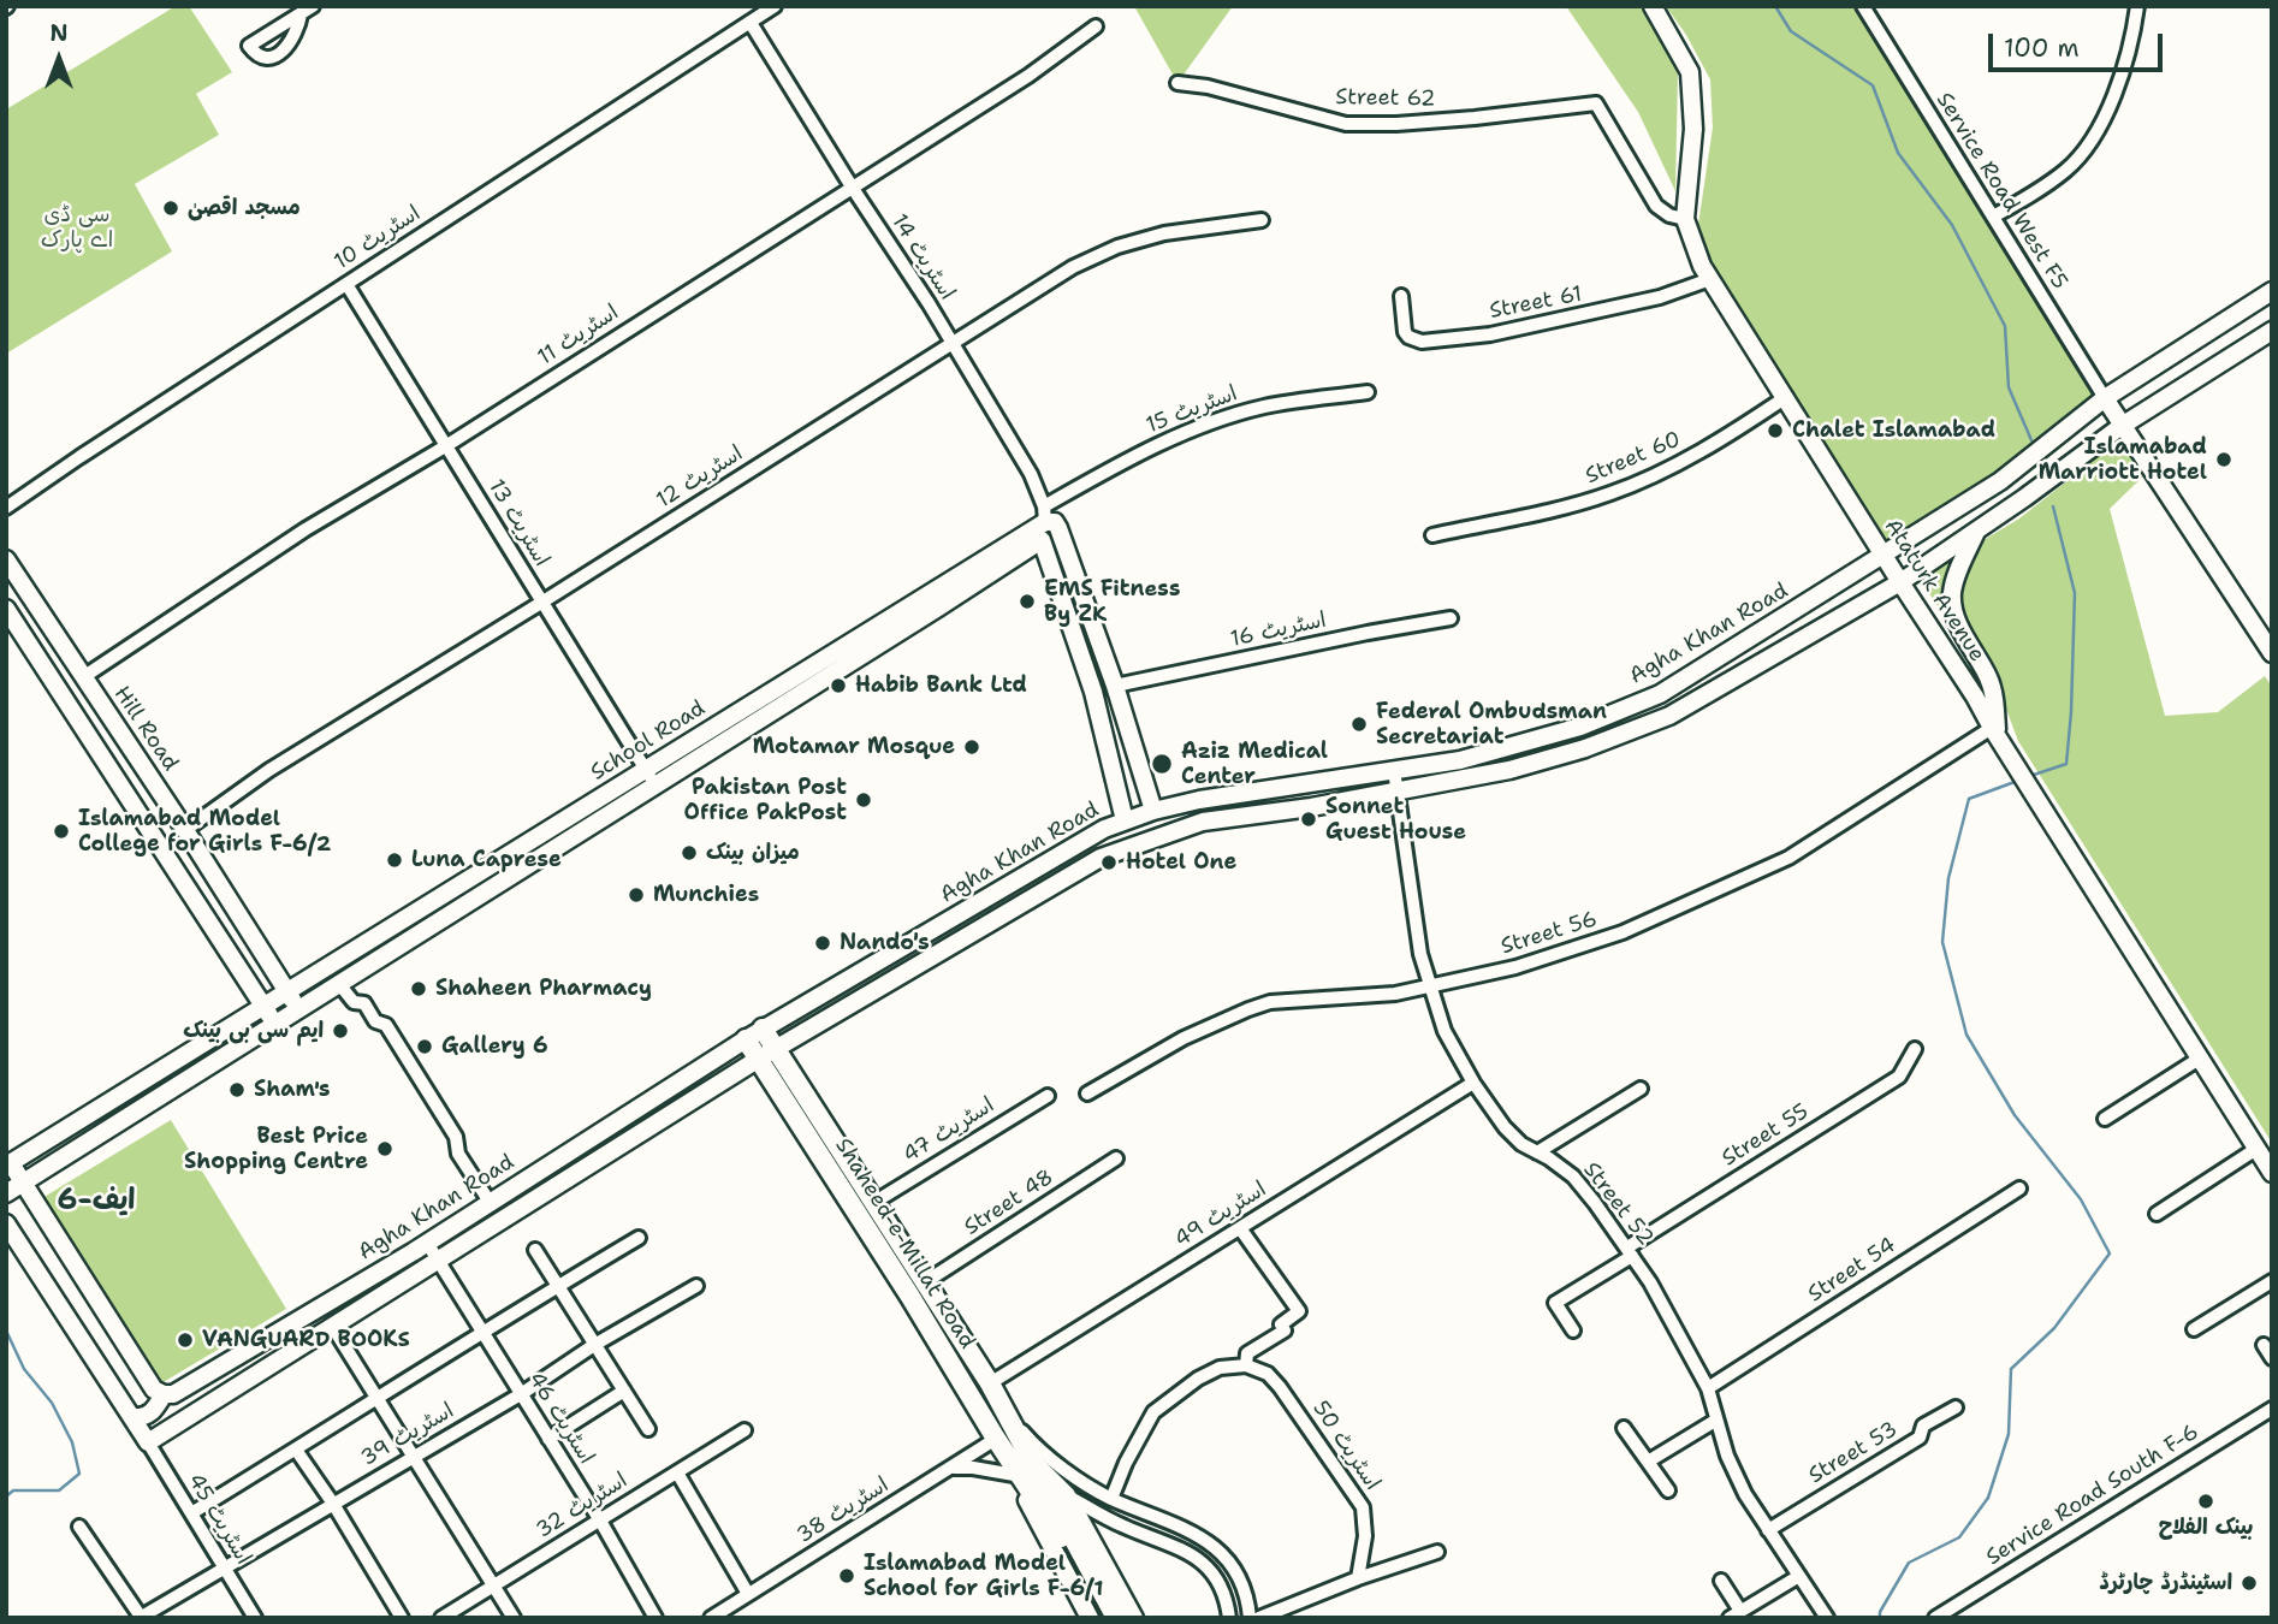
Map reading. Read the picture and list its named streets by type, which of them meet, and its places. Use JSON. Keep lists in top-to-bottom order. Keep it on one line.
{"streets":{"main road":["Shaheed-e-Millat Road"],"street":["Street 62","Service Road West F5","اسٹریٹ 10","اسٹریٹ 14","Street 61","اسٹریٹ 11","اسٹریٹ 15","Street 60","اسٹریٹ 12","اسٹریٹ 13","Ataturk Avenue","اسٹریٹ 16","Agha Khan Road","Hill Road","School Road","Street 56","اسٹریٹ 47","Street 55","Street 48","Street 52","اسٹریٹ 49","Street 54","اسٹریٹ 46","اسٹریٹ 39","اسٹریٹ 50","Street 53","Service Road South F-6","اسٹریٹ 32","اسٹریٹ 38","اسٹریٹ 45"]},"crossings":[["Street 62","Ataturk Avenue"],["Service Road West F5","Agha Khan Road"],["اسٹریٹ 10","اسٹریٹ 14"],["اسٹریٹ 10","اسٹریٹ 13"],["اسٹریٹ 14","اسٹریٹ 11"],["اسٹریٹ 14","اسٹریٹ 15"],["اسٹریٹ 14","اسٹریٹ 12"],["اسٹریٹ 14","School Road"],["Street 61","Ataturk Avenue"],["اسٹریٹ 11","اسٹریٹ 13"],["اسٹریٹ 11","Hill Road"],["اسٹریٹ 15","School Road"],["Street 60","Ataturk Avenue"],["اسٹریٹ 12","اسٹریٹ 13"],["اسٹریٹ 12","Hill Road"],["اسٹریٹ 13","School Road"],["Ataturk Avenue","Agha Khan Road"],["Ataturk Avenue","Street 56"],["Agha Khan Road","Street 52"],["Agha Khan Road","Shaheed-e-Millat Road"],["Agha Khan Road","اسٹریٹ 46"],["Agha Khan Road","اسٹریٹ 45"],["Hill Road","School Road"],["Street 56","Street 52"],["اسٹریٹ 47","Shaheed-e-Millat Road"],["Street 55","Street 52"],["Street 48","Shaheed-e-Millat Road"],["Street 52","اسٹریٹ 49"],["Street 52","Street 54"],["Street 52","Street 53"],["اسٹریٹ 49","Shaheed-e-Millat Road"],["Shaheed-e-Millat Road","اسٹریٹ 38"],["اسٹریٹ 46","اسٹریٹ 39"],["اسٹریٹ 46","اسٹریٹ 32"],["اسٹریٹ 39","اسٹریٹ 45"]],"districts":["ایف-6"],"parks":["سی ڈی اے پارک"],"places":["مسجد اقصیٰ","Chalet Islamabad","Islamabad Marriott Hotel","EMS Fitness By ZK","Habib Bank Ltd","Federal Ombudsman Secretariat","Motamar Mosque","Aziz Medical Center","Pakistan Post Office PakPost","Sonnet Guest House","Islamabad Model College for Girls F-6/2","میزان بینک","Luna Caprese","Hotel One","Munchies","Nando's","Shaheen Pharmacy","ایم سی بی بینک","Gallery 6","Sham's","Best Price Shopping Centre","VANGUARD BOOKS","بینک الفلاح","Islamabad Model School for Girls F-6/1","اسٹینڈرڈ چارٹرڈ"],"scale_bar":"100 m","north":"top"}
